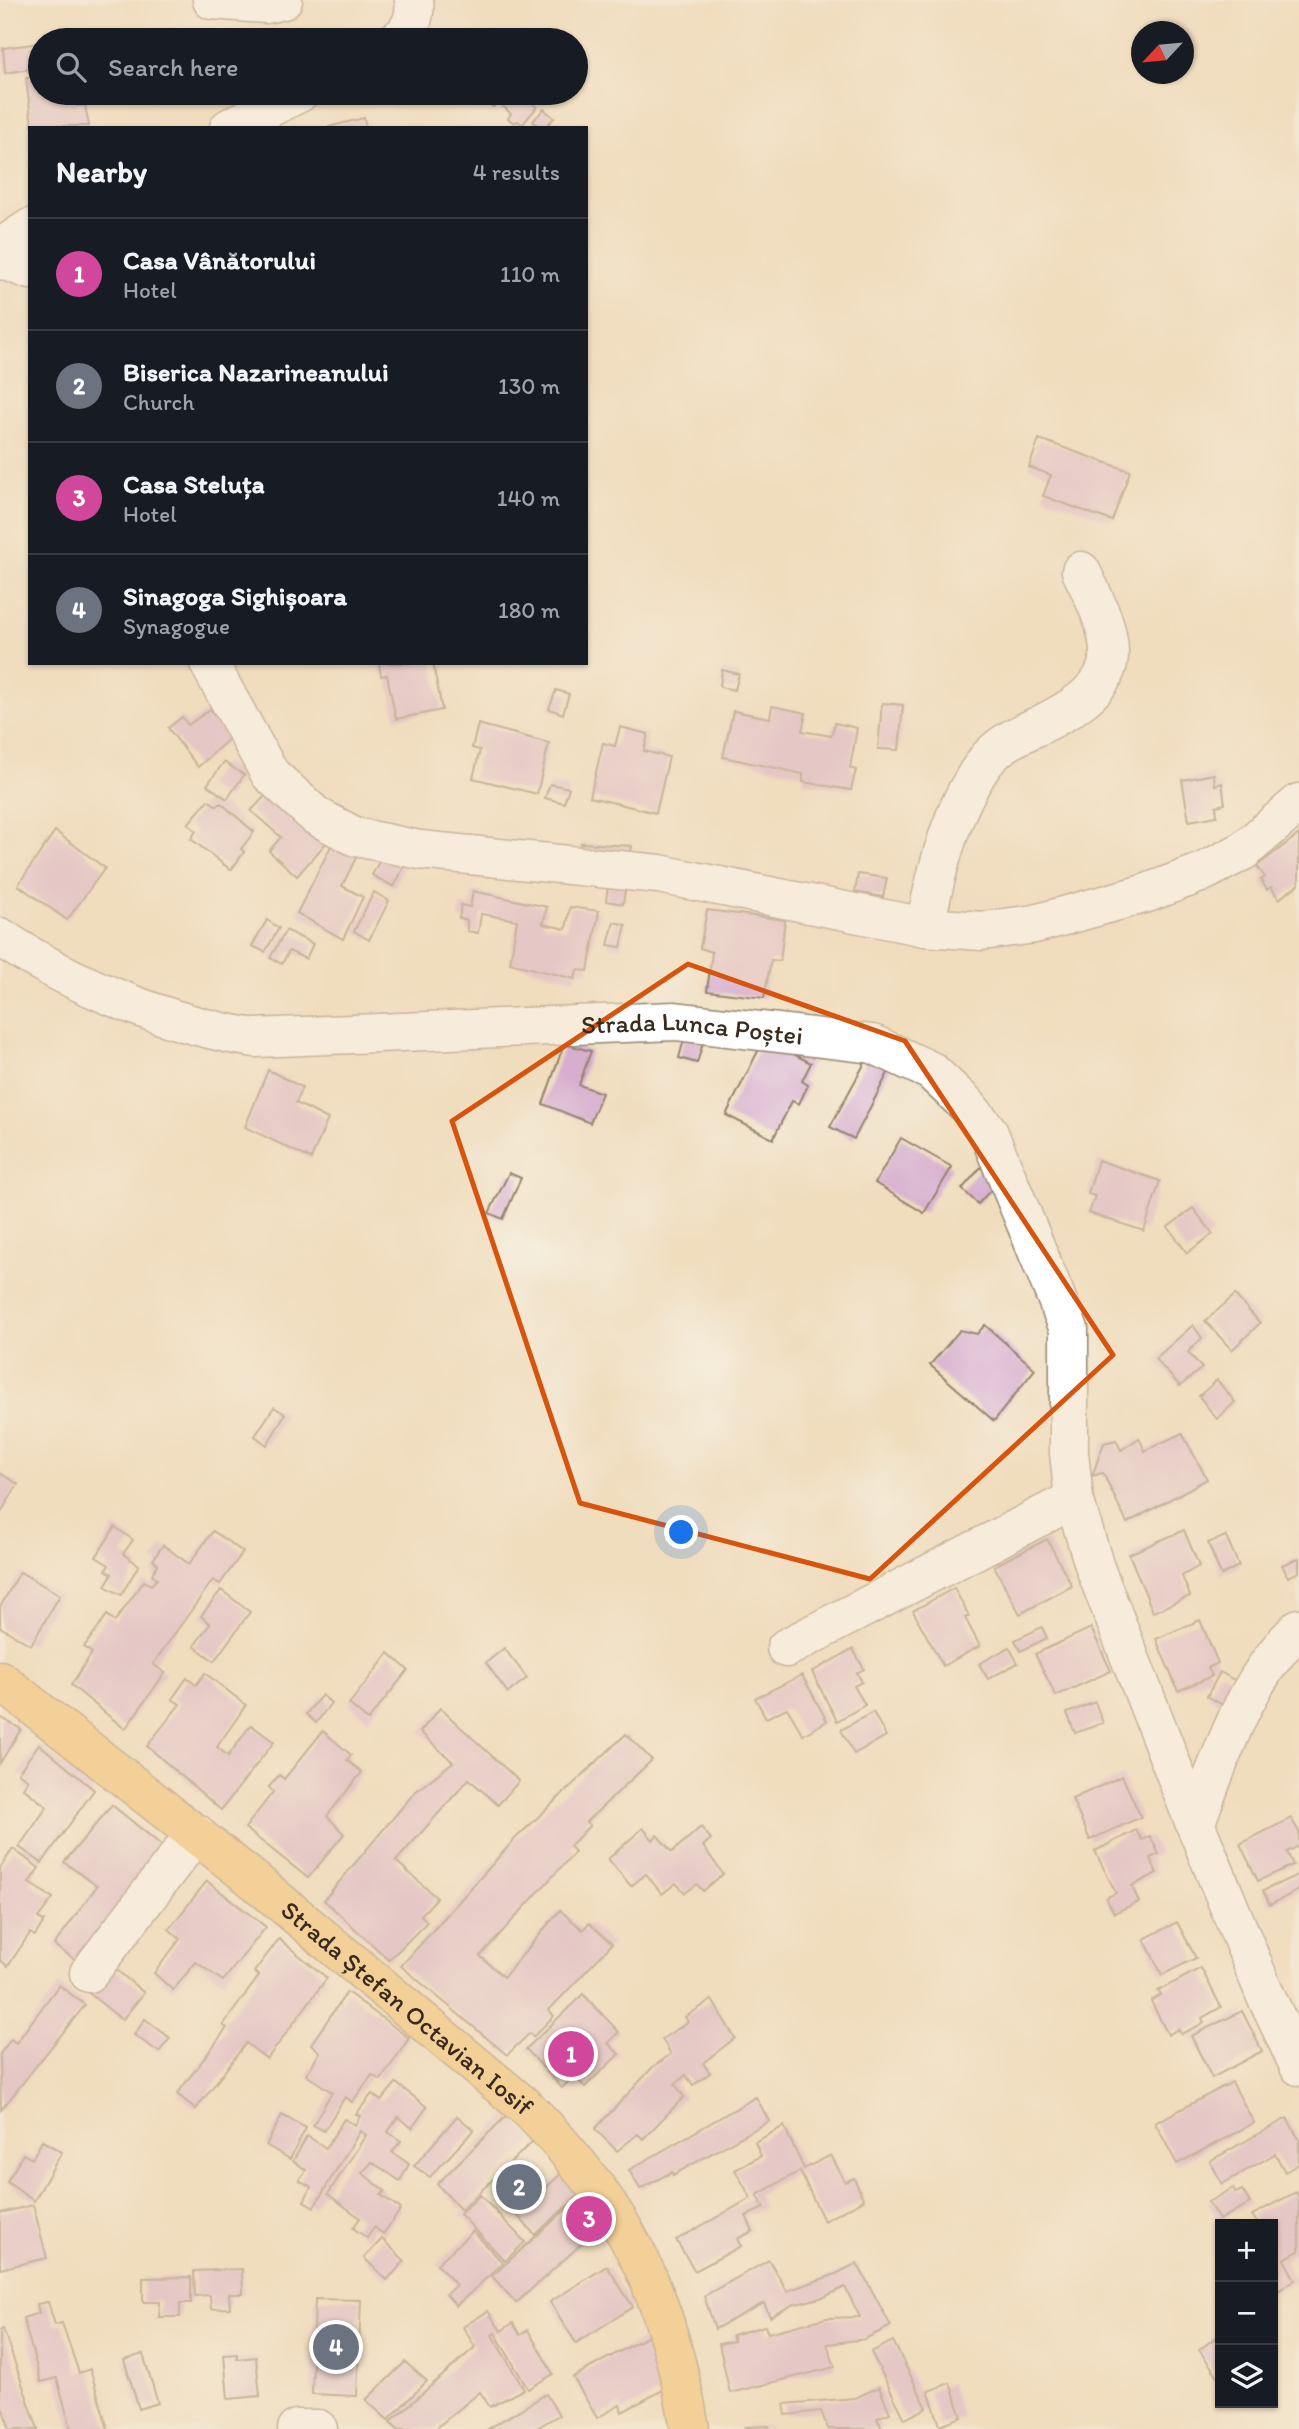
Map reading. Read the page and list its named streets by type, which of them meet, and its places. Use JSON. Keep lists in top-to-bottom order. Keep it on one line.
{"streets":{"main road":["Strada Ștefan Octavian Iosif"],"street":["Strada Lunca Poștei"]},"north":"bottom left","page":{"search":"Search here","heading":["Nearby","4 results"],"list":[{"mark":"1","name":"Casa Vânătorului","note":"Hotel","value":"110 m"},{"mark":"2","name":"Biserica Nazarineanului","note":"Church","value":"130 m"},{"mark":"3","name":"Casa Steluța","note":"Hotel","value":"140 m"},{"mark":"4","name":"Sinagoga Sighișoara","note":"Synagogue","value":"180 m"}],"pins":["1","2","3","4"],"map_buttons":["+","−"]}}
